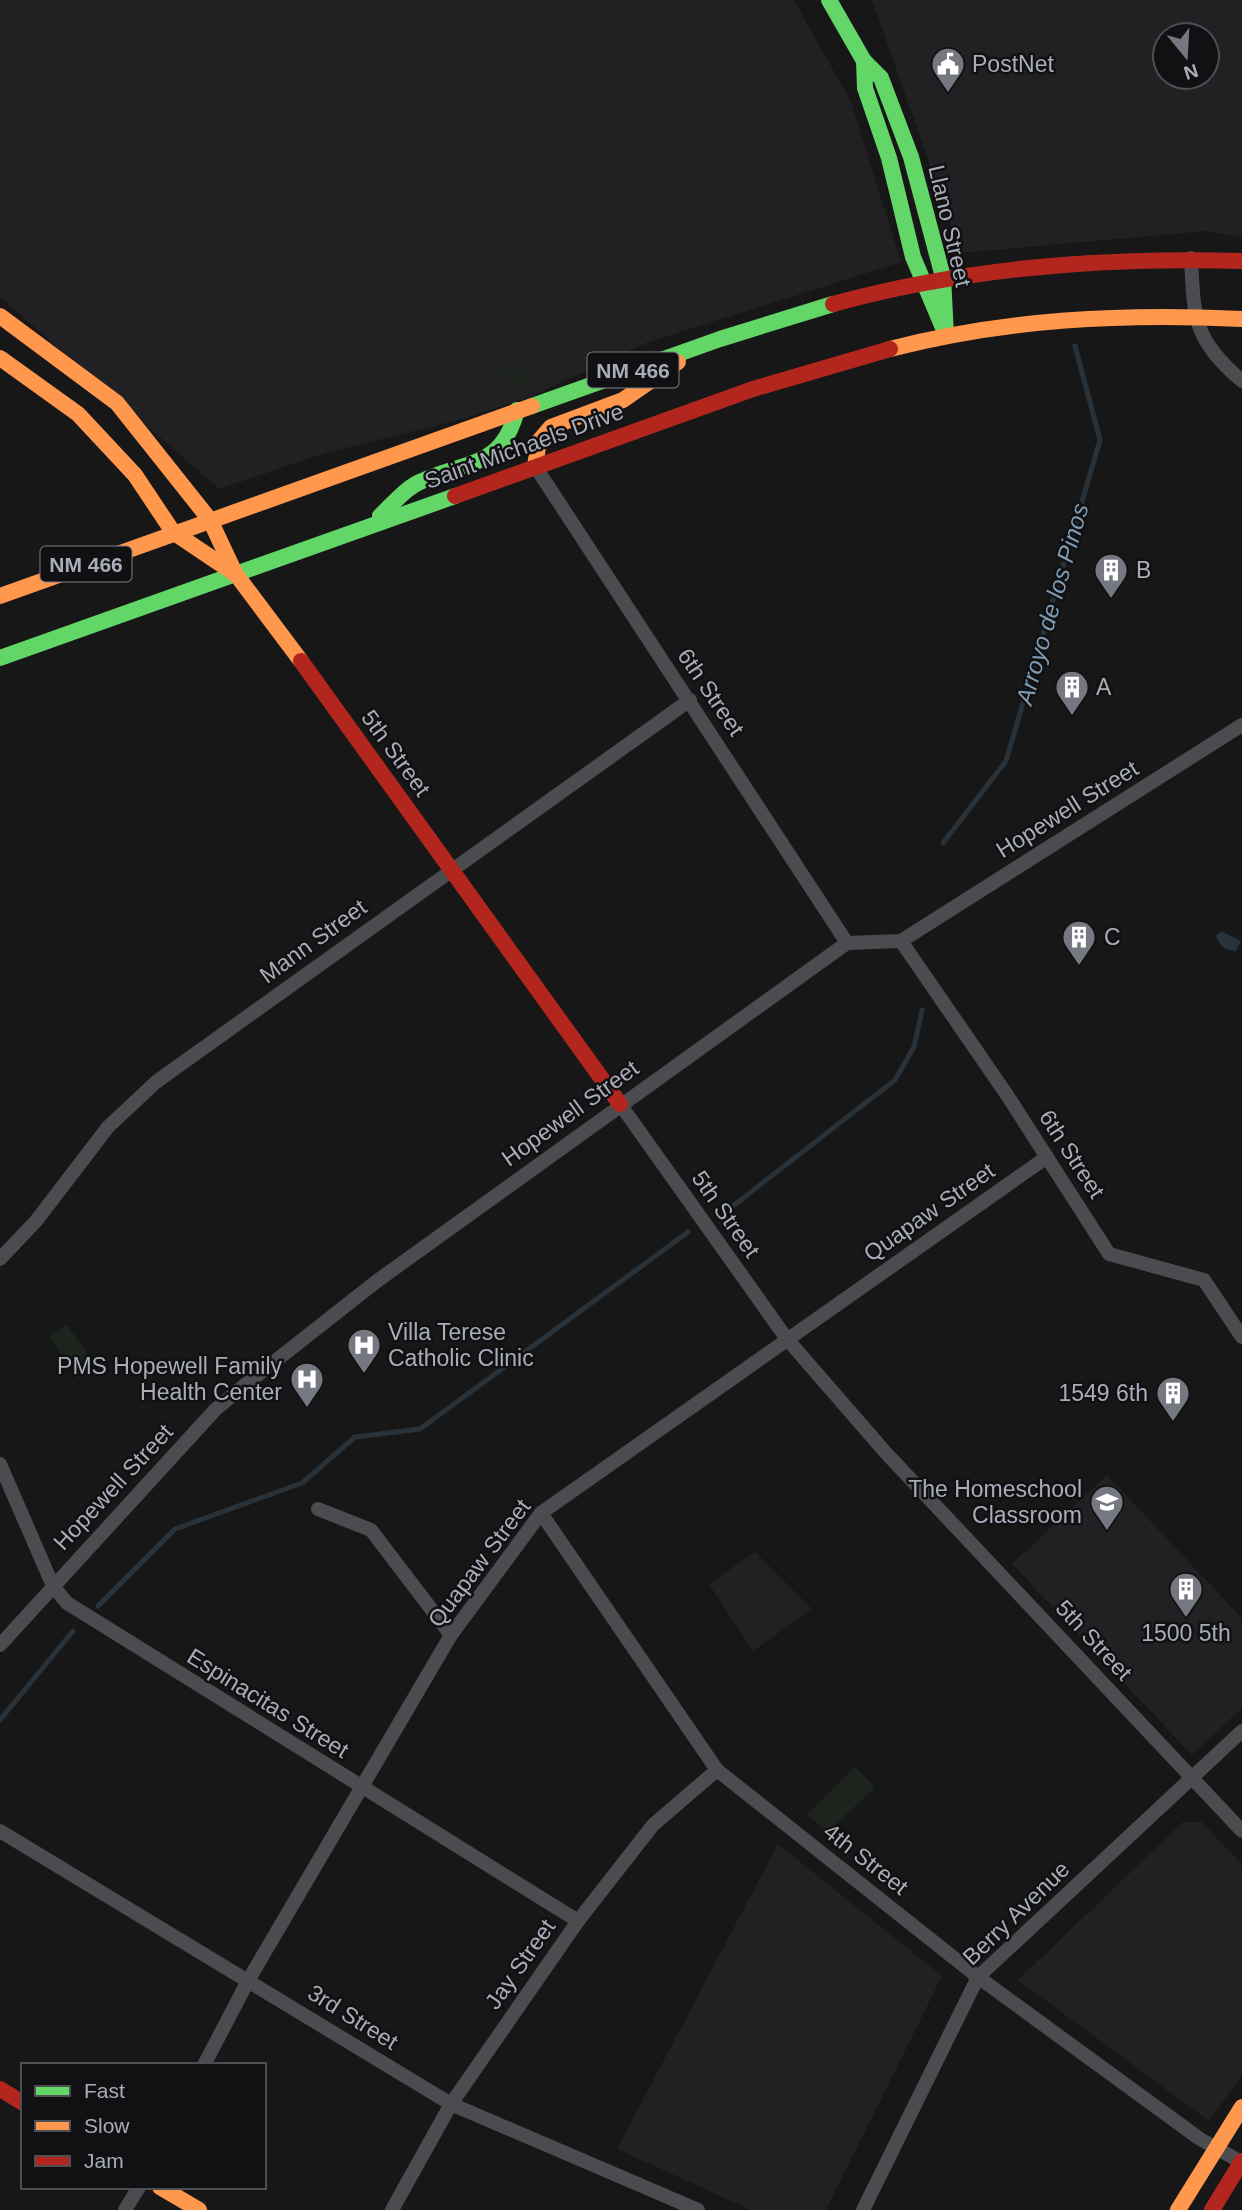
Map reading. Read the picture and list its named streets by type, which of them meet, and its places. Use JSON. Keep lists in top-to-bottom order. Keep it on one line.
{"streets":{"main road":["Llano Street","NM 466","Saint Michaels Drive","5th Street"],"street":["6th Street","Hopewell Street","Mann Street","Quapaw Street","Espinacitas Street","4th Street","Berry Avenue","Jay Street","3rd Street"]},"crossings":[["Llano Street","Saint Michaels Drive"],["Saint Michaels Drive","6th Street"],["Saint Michaels Drive","5th Street"],["6th Street","Hopewell Street"],["6th Street","Mann Street"],["6th Street","Quapaw Street"],["5th Street","Hopewell Street"],["5th Street","Mann Street"],["5th Street","Quapaw Street"],["5th Street","Berry Avenue"],["Hopewell Street","Espinacitas Street"],["Quapaw Street","Espinacitas Street"],["Quapaw Street","4th Street"],["Quapaw Street","3rd Street"],["Espinacitas Street","Jay Street"],["4th Street","Berry Avenue"],["4th Street","Jay Street"],["Jay Street","3rd Street"]],"water":["Arroyo de los Pinos"],"places":{"public building":["PostNet"],"building":["B","A","C","1549 6th","1500 5th"],"hospital":["Villa Terese Catholic Clinic","PMS Hopewell Family Health Center"],"school or university":["The Homeschool Classroom"]},"legend":["Fast","Slow","Jam"],"north":"bottom"}
